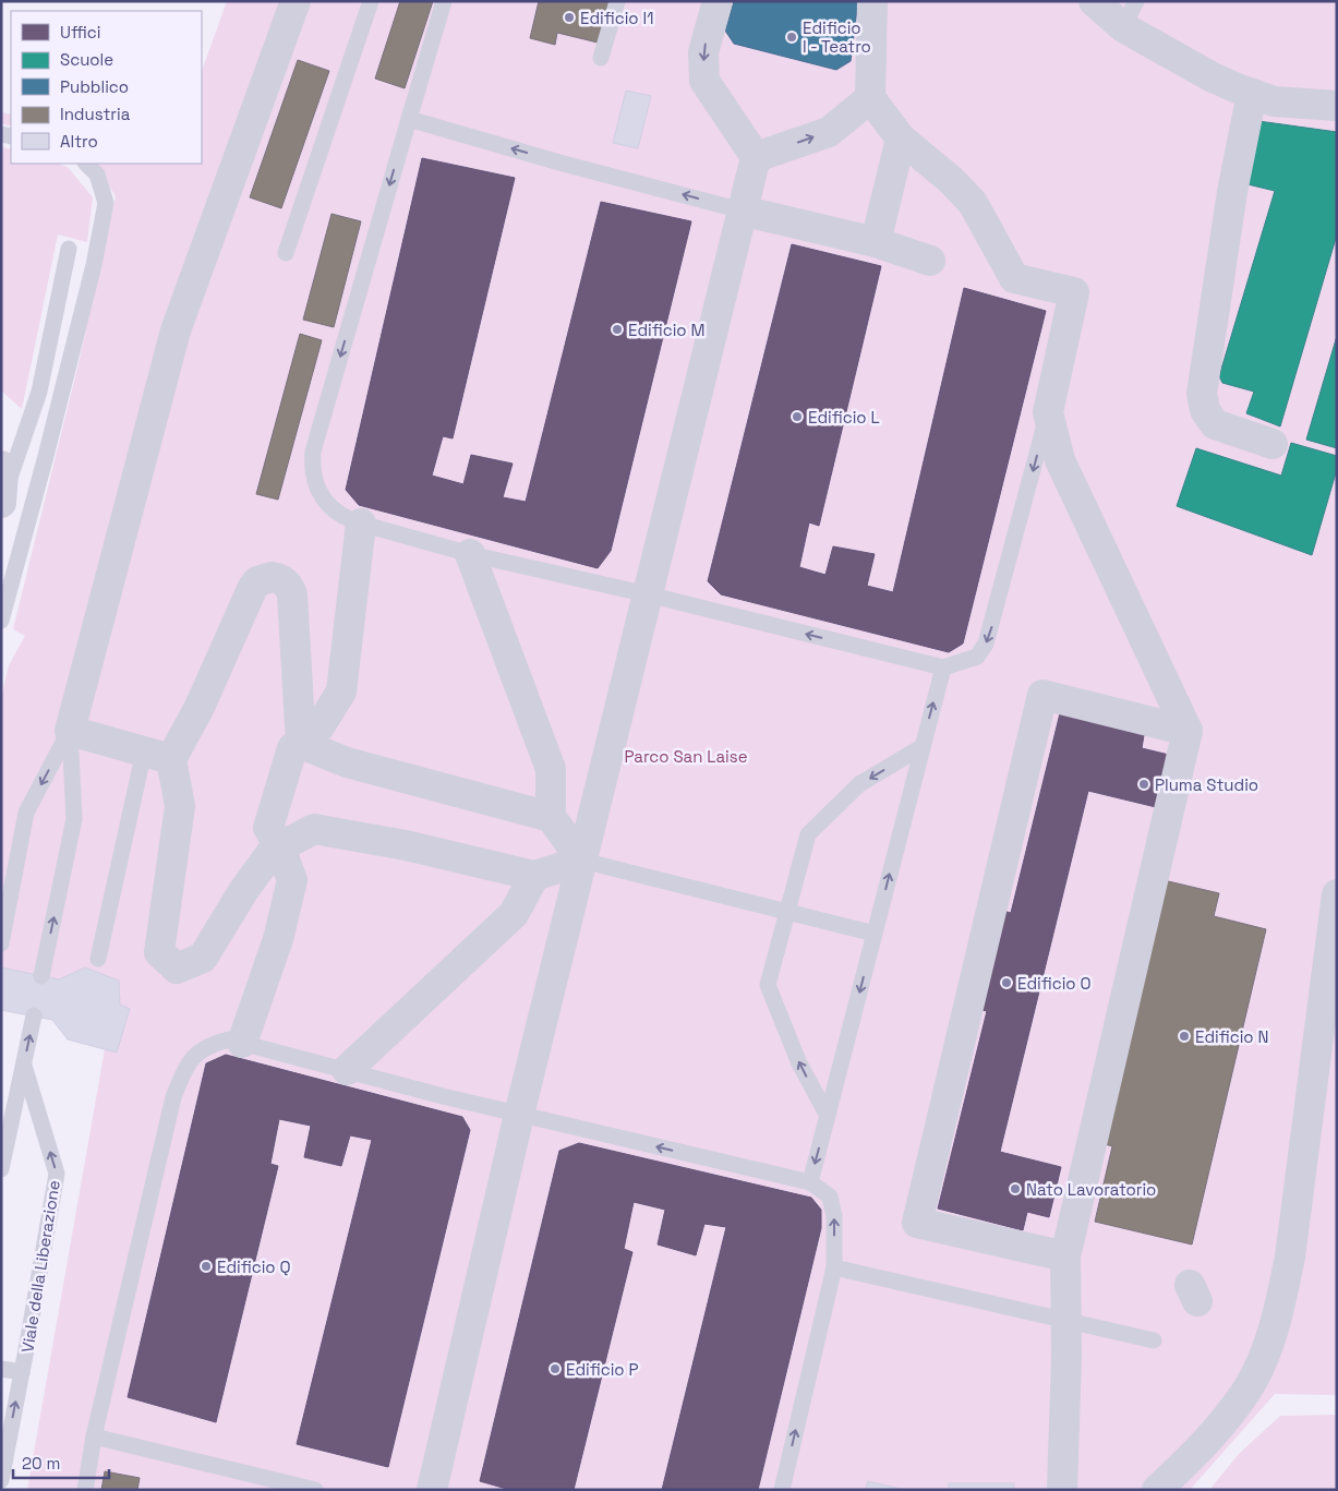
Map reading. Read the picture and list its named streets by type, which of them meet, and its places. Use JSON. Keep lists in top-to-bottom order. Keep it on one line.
{"streets":{"lane":["Viale della Liberazione"]},"parks":["Parco San Laise"],"places":["Edificio I1","Edificio I - Teatro","Edificio M","Edificio L","Pluma Studio","Edificio O","Edificio N","Nato Lavoratorio","Edificio Q","Edificio P"],"legend":["Uffici","Scuole","Pubblico","Industria","Altro"],"scale_bar":"20 m"}
